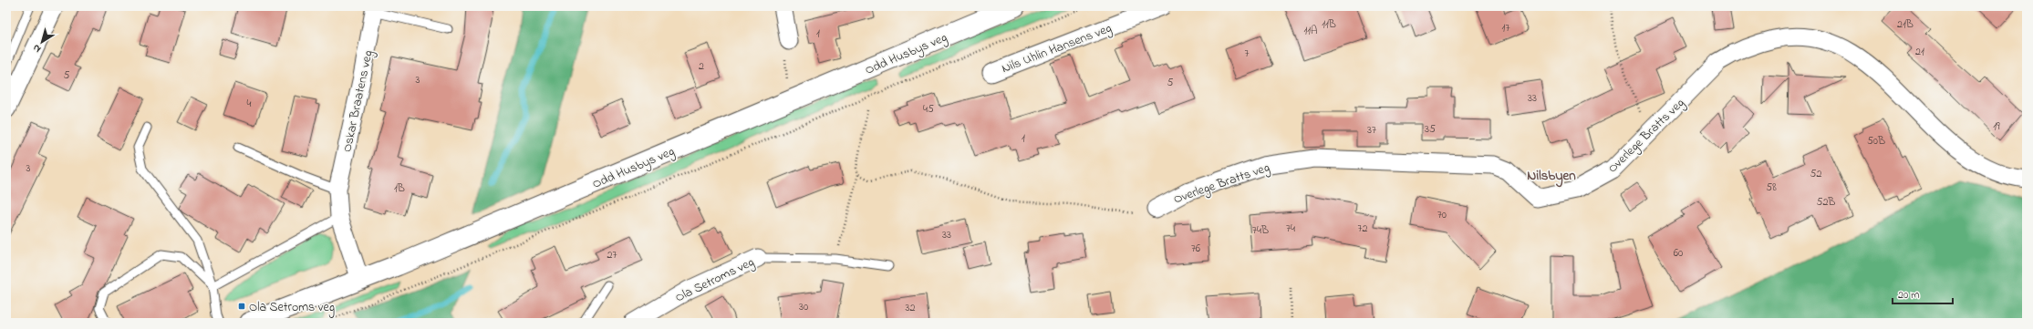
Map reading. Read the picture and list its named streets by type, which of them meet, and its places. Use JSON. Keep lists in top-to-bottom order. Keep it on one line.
{"streets":{"street":["Nils Uhlin Hansens veg","Odd Husbys veg","Oskar Braatens veg","Overlege Bratts veg","Ola Setroms veg"]},"crossings":[["Odd Husbys veg","Oskar Braatens veg"]],"districts":["Nilsbyen"],"places":{"transit":["Ola Setroms veg"]},"house_numbers":["11B","21B","17","11A","1","21","7","2","5","3","5","33","4","45","19","35","37","1","50B","3","52","58","1B","52B","70","74","72","74B","33","76","60","27","30","32"],"scale_bar":"20 m","north":"bottom left"}
